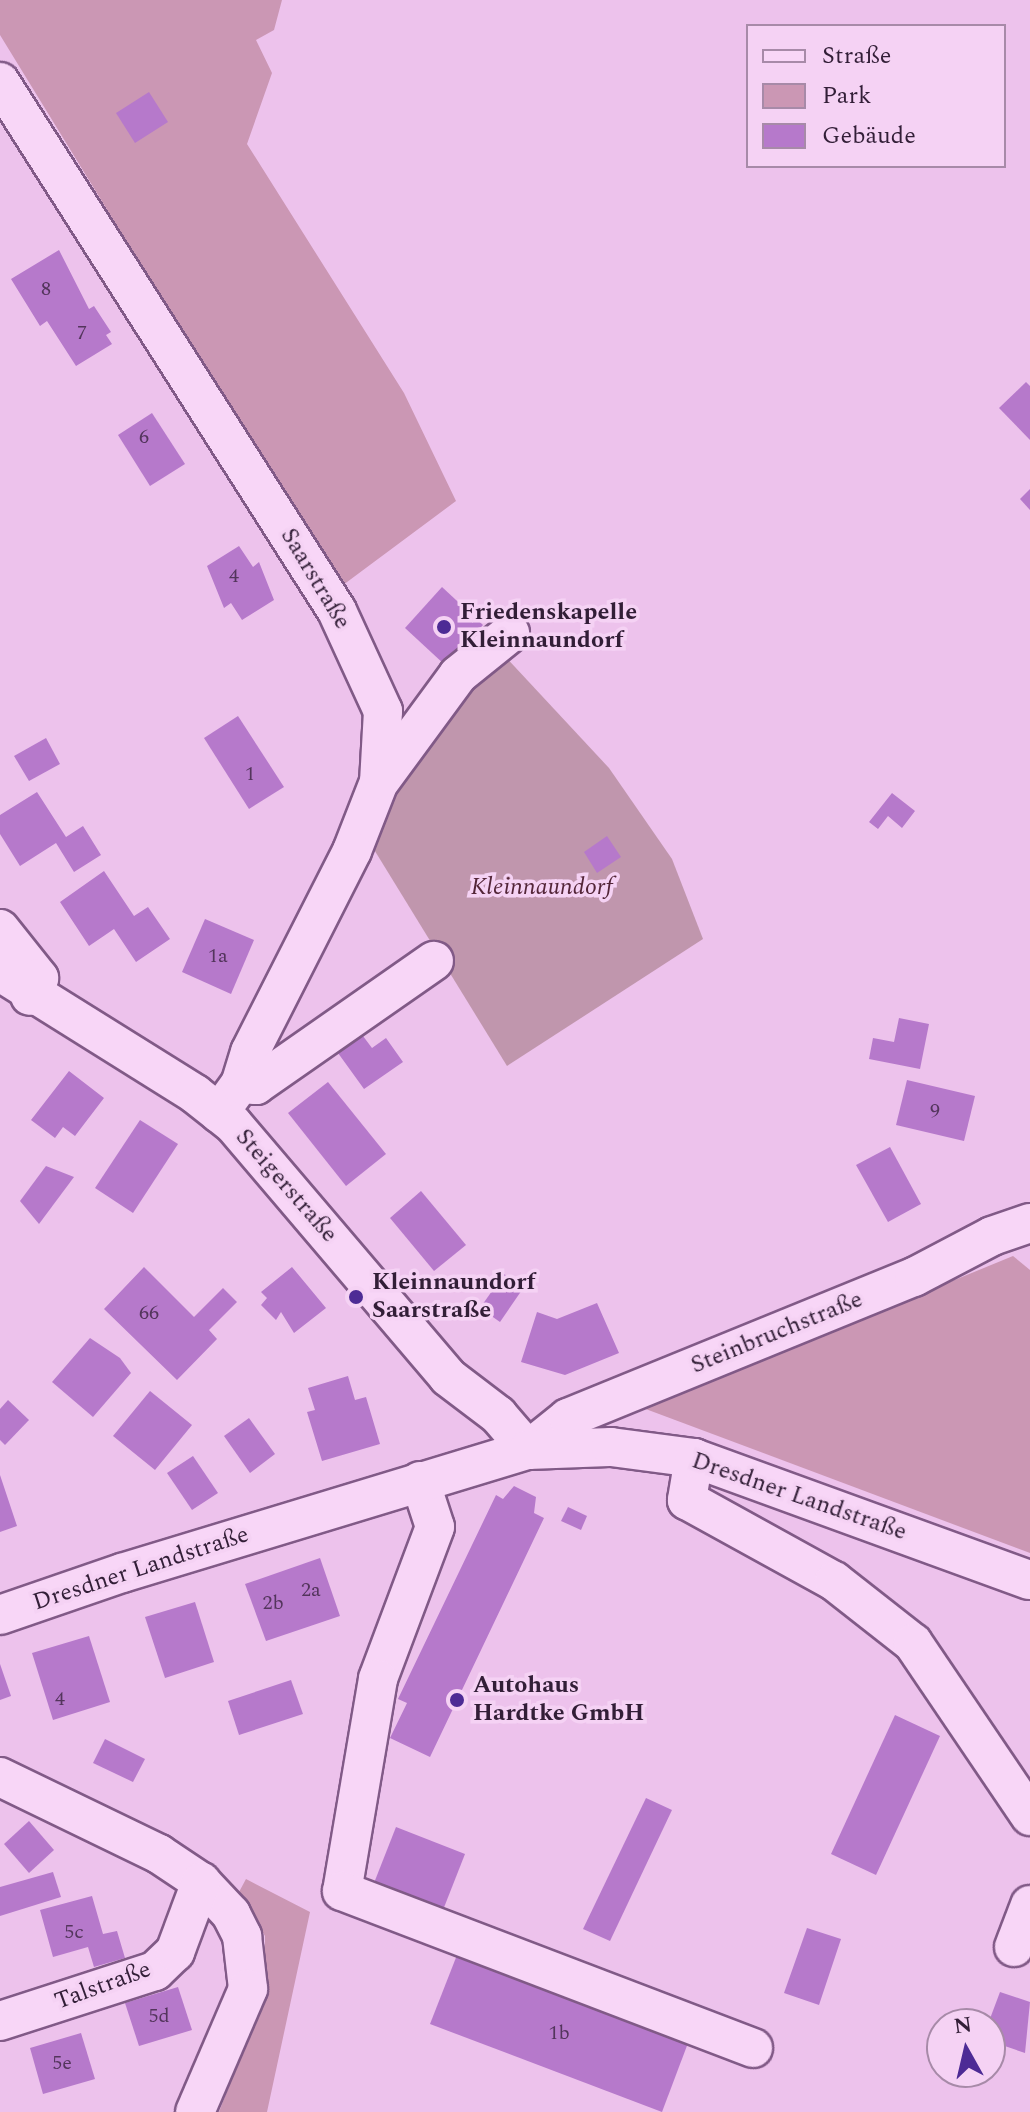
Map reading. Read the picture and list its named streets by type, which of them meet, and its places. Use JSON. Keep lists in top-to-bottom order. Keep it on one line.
{"streets":{"street":["Saarstraße","Steigerstraße","Steinbruchstraße","Dresdner Landstraße","Talstraße"]},"crossings":[["Saarstraße","Steigerstraße"],["Steigerstraße","Steinbruchstraße"],["Steigerstraße","Dresdner Landstraße"],["Steinbruchstraße","Dresdner Landstraße"]],"parks":["Kleinnaundorf"],"places":["Friedenskapelle Kleinnaundorf","Kleinnaundorf Saarstraße","Autohaus Hardtke GmbH"],"house_numbers":["8","7","6","4","1","1a","9","66","2a","2b","4","5c","5d","1b","5e"],"legend":["Straße","Park","Gebäude"],"north":"top"}
